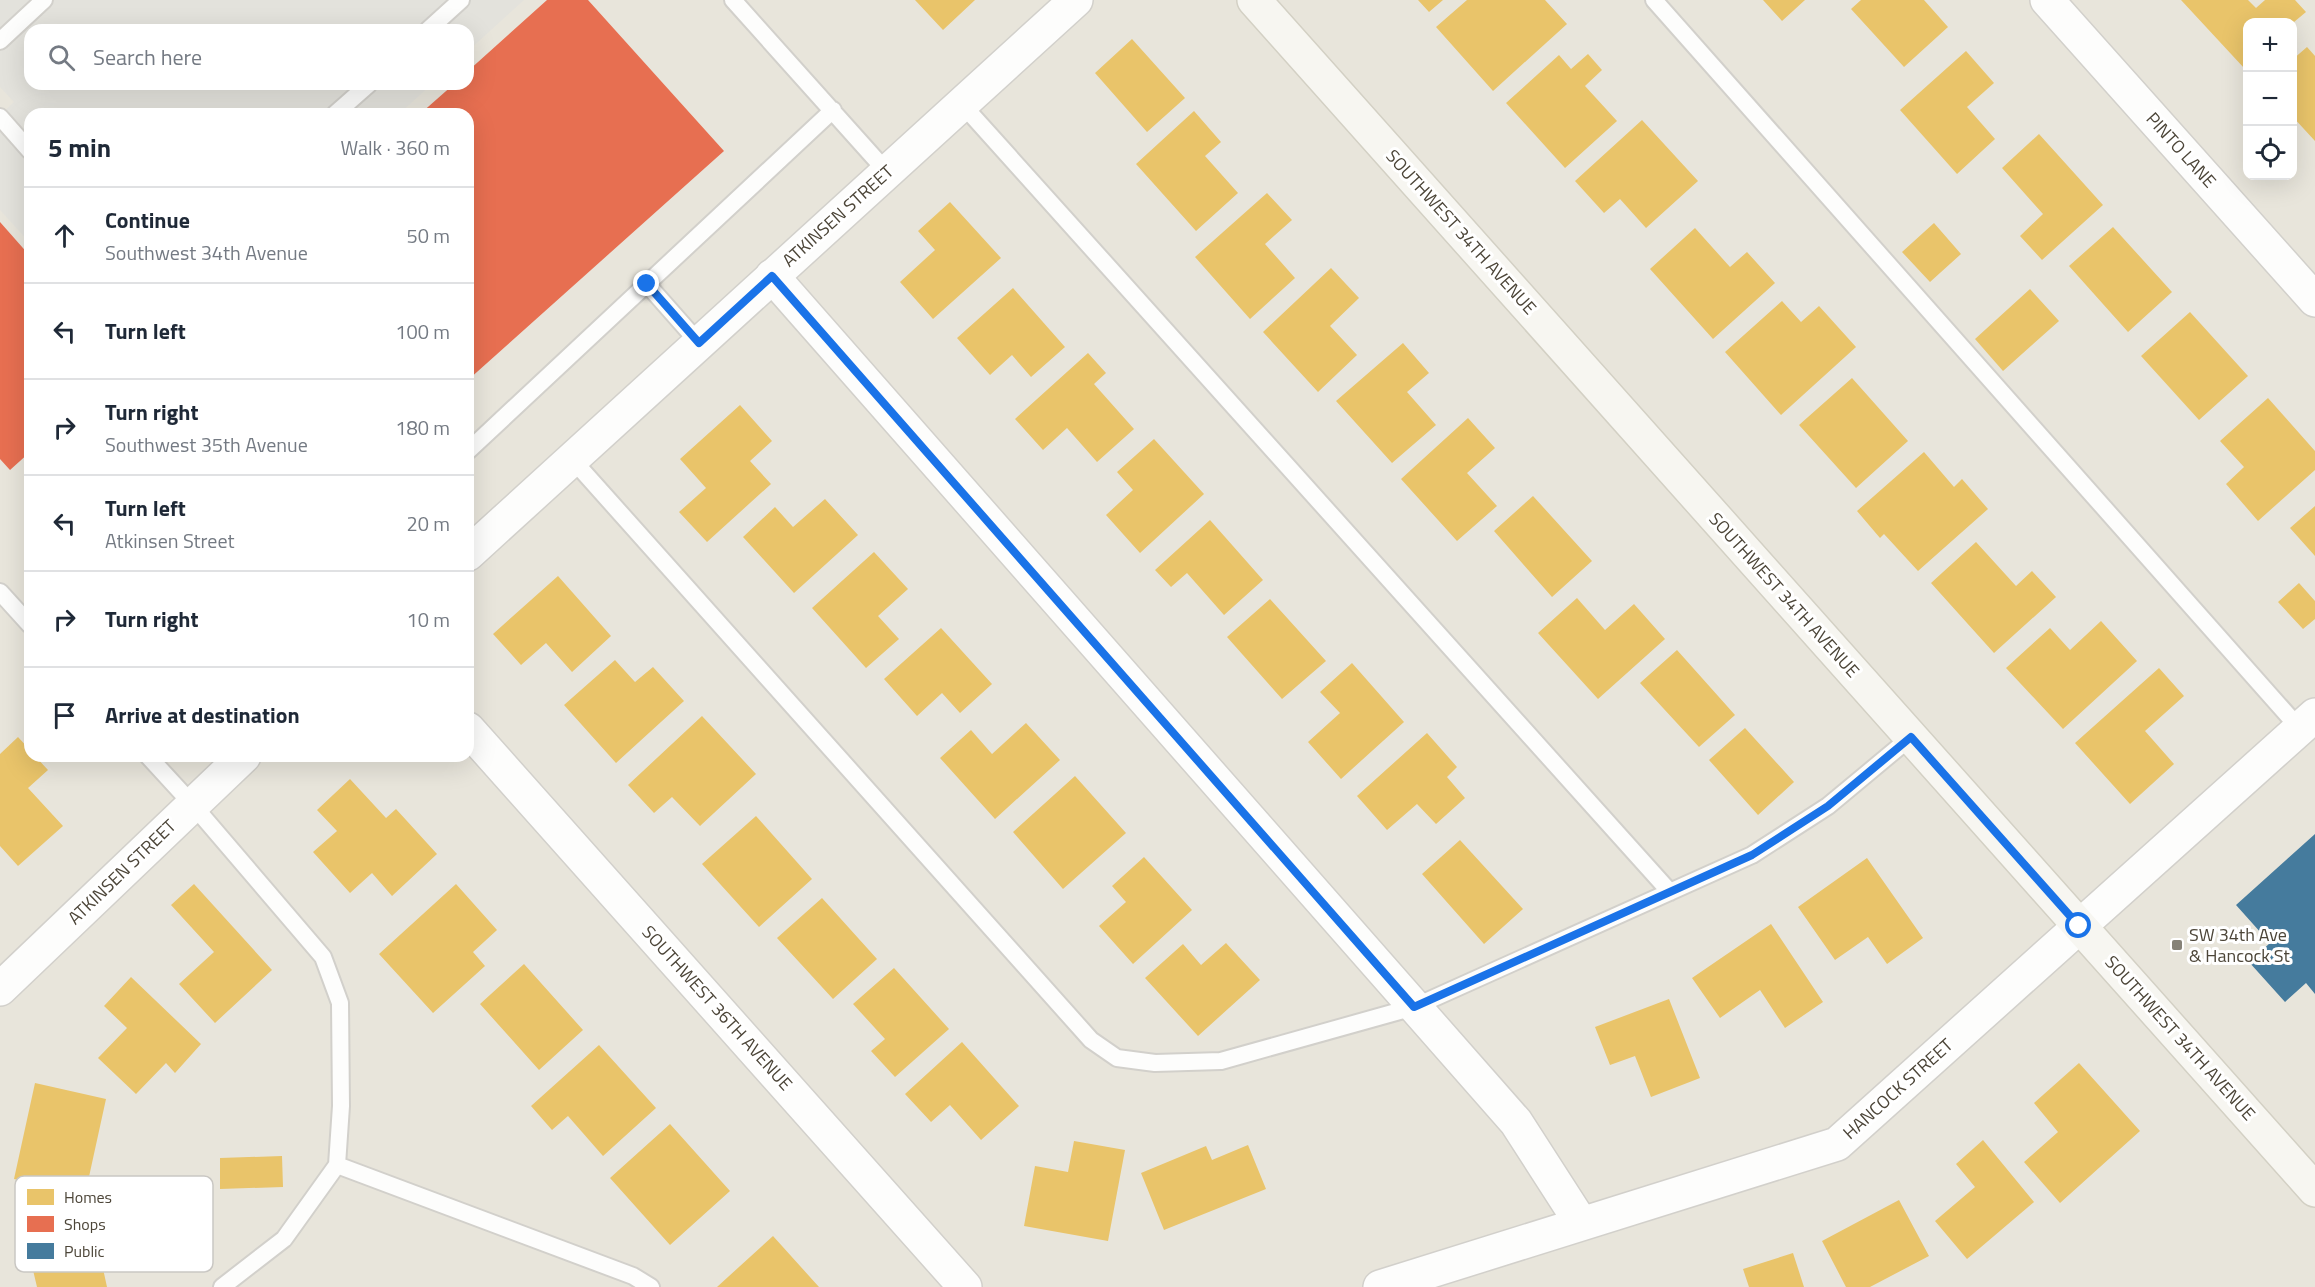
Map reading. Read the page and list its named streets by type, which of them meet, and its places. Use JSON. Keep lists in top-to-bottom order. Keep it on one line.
{"streets":{"main road":["SOUTHWEST 34TH AVENUE"],"street":["PINTO LANE","ATKINSEN STREET","SOUTHWEST 36TH AVENUE","HANCOCK STREET"]},"crossings":[["SOUTHWEST 34TH AVENUE","HANCOCK STREET"]],"places":{"transit":["SW 34th Ave & Hancock St"]},"legend":["Homes","Shops","Public"],"page":{"map_buttons":["+","−"],"search":"Search here","heading":["5 min","Walk · 360 m"],"list":[["Continue","Southwest 34th Avenue","50 m"],["Turn left","100 m"],["Turn right","Southwest 35th Avenue","180 m"],["Turn left","Atkinsen Street","20 m"],["Turn right","10 m"],"Arrive at destination"]}}
